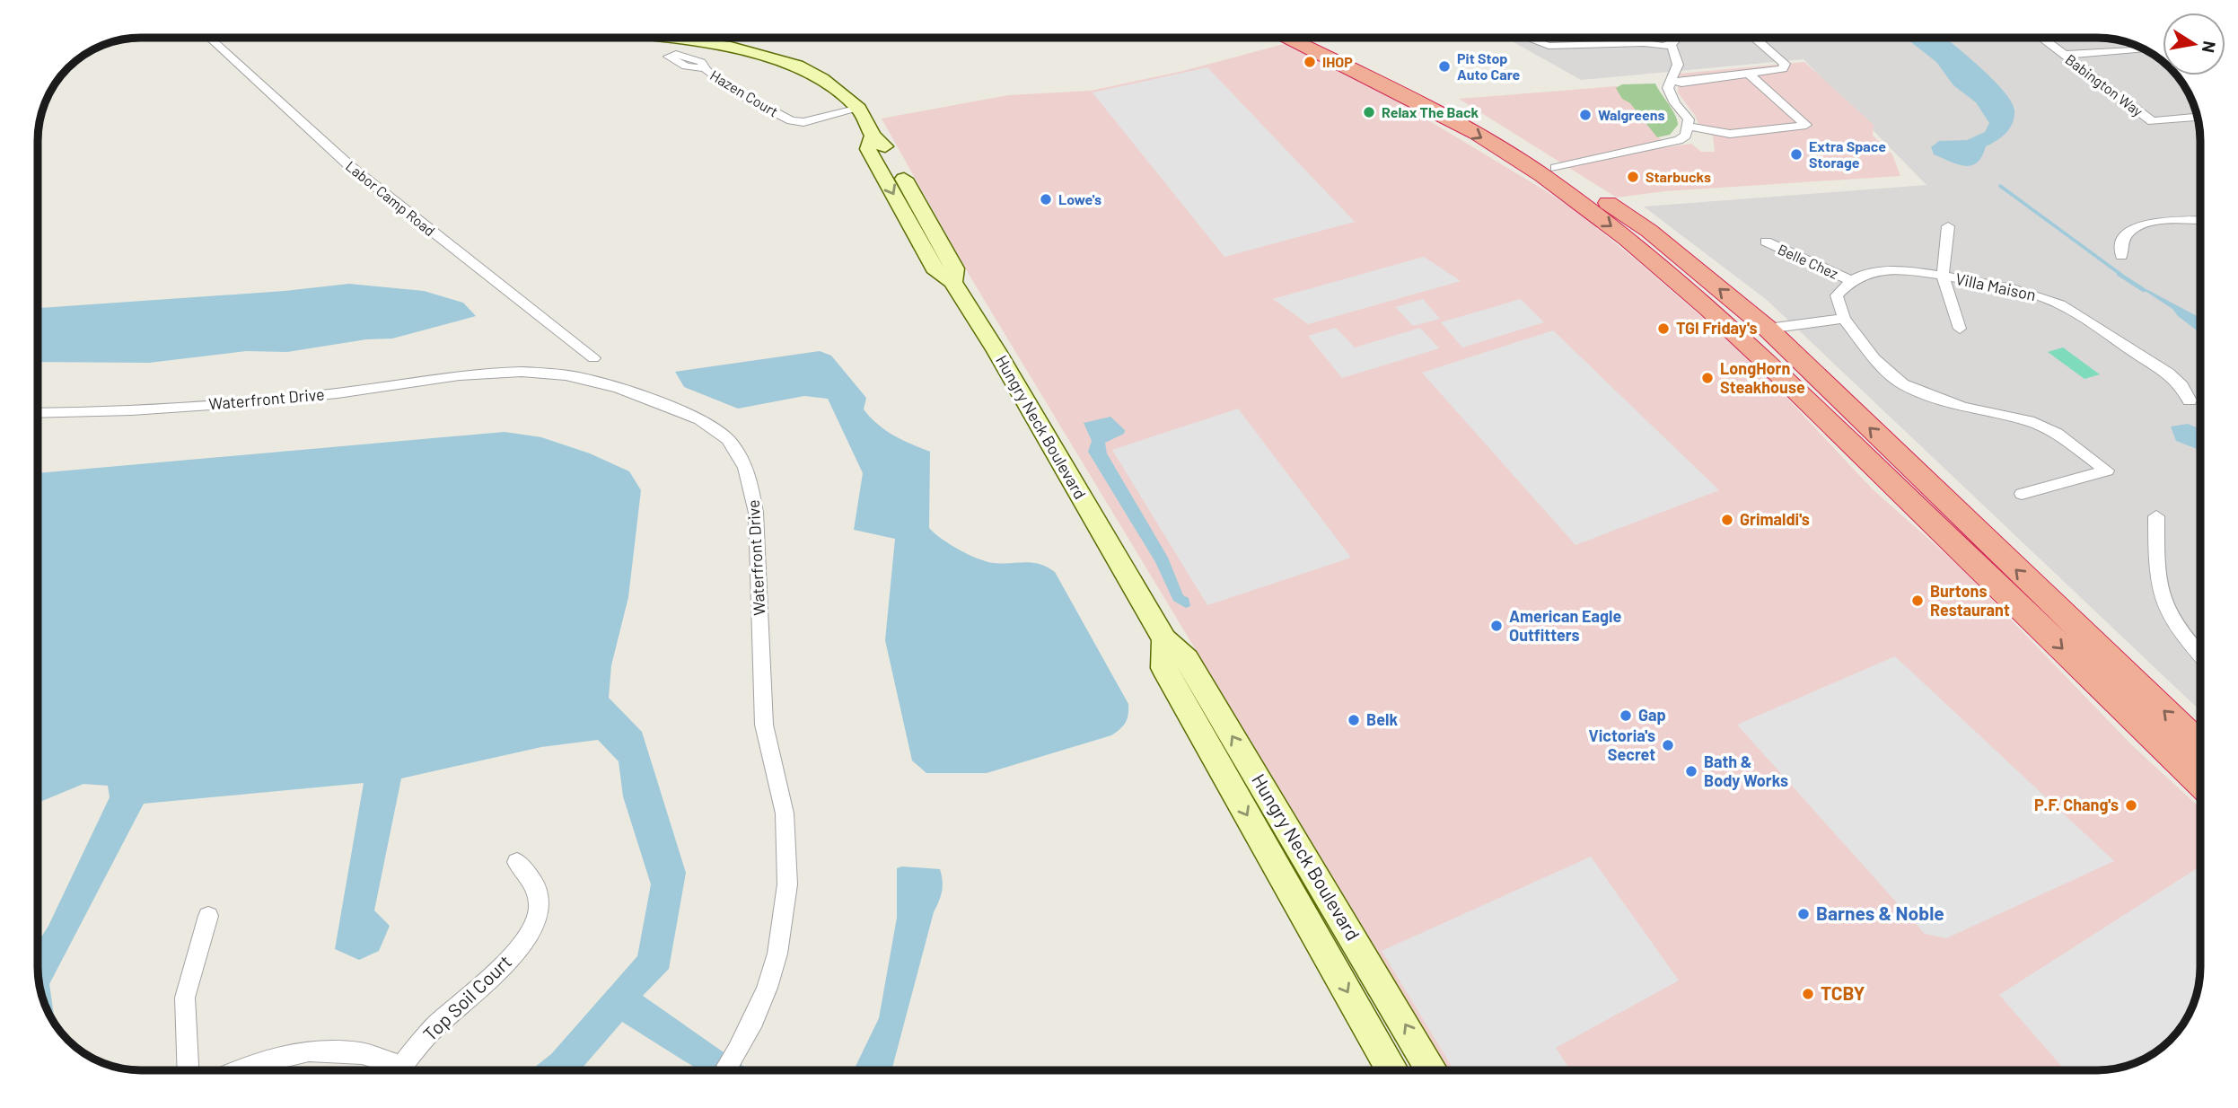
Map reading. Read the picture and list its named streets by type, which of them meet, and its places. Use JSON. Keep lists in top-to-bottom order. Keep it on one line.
{"streets":{"main road":["Hungry Neck Boulevard"],"street":["Babington Way","Hazen Court","Labor Camp Road","Belle Chez","Villa Maison","Waterfront Drive","Top Soil Court"]},"crossings":[["Hazen Court","Hungry Neck Boulevard"],["Belle Chez","Villa Maison"]],"places":["IHOP","Pit Stop Auto Care","Relax The Back","Walgreens","Extra Space Storage","Starbucks","Lowe's","TGI Friday's","LongHorn Steakhouse","Grimaldi's","Burtons Restaurant","American Eagle Outfitters","Gap","Belk","Victoria's Secret","Bath & Body Works","P.F. Chang's","Barnes & Noble","TCBY"],"north":"right"}
